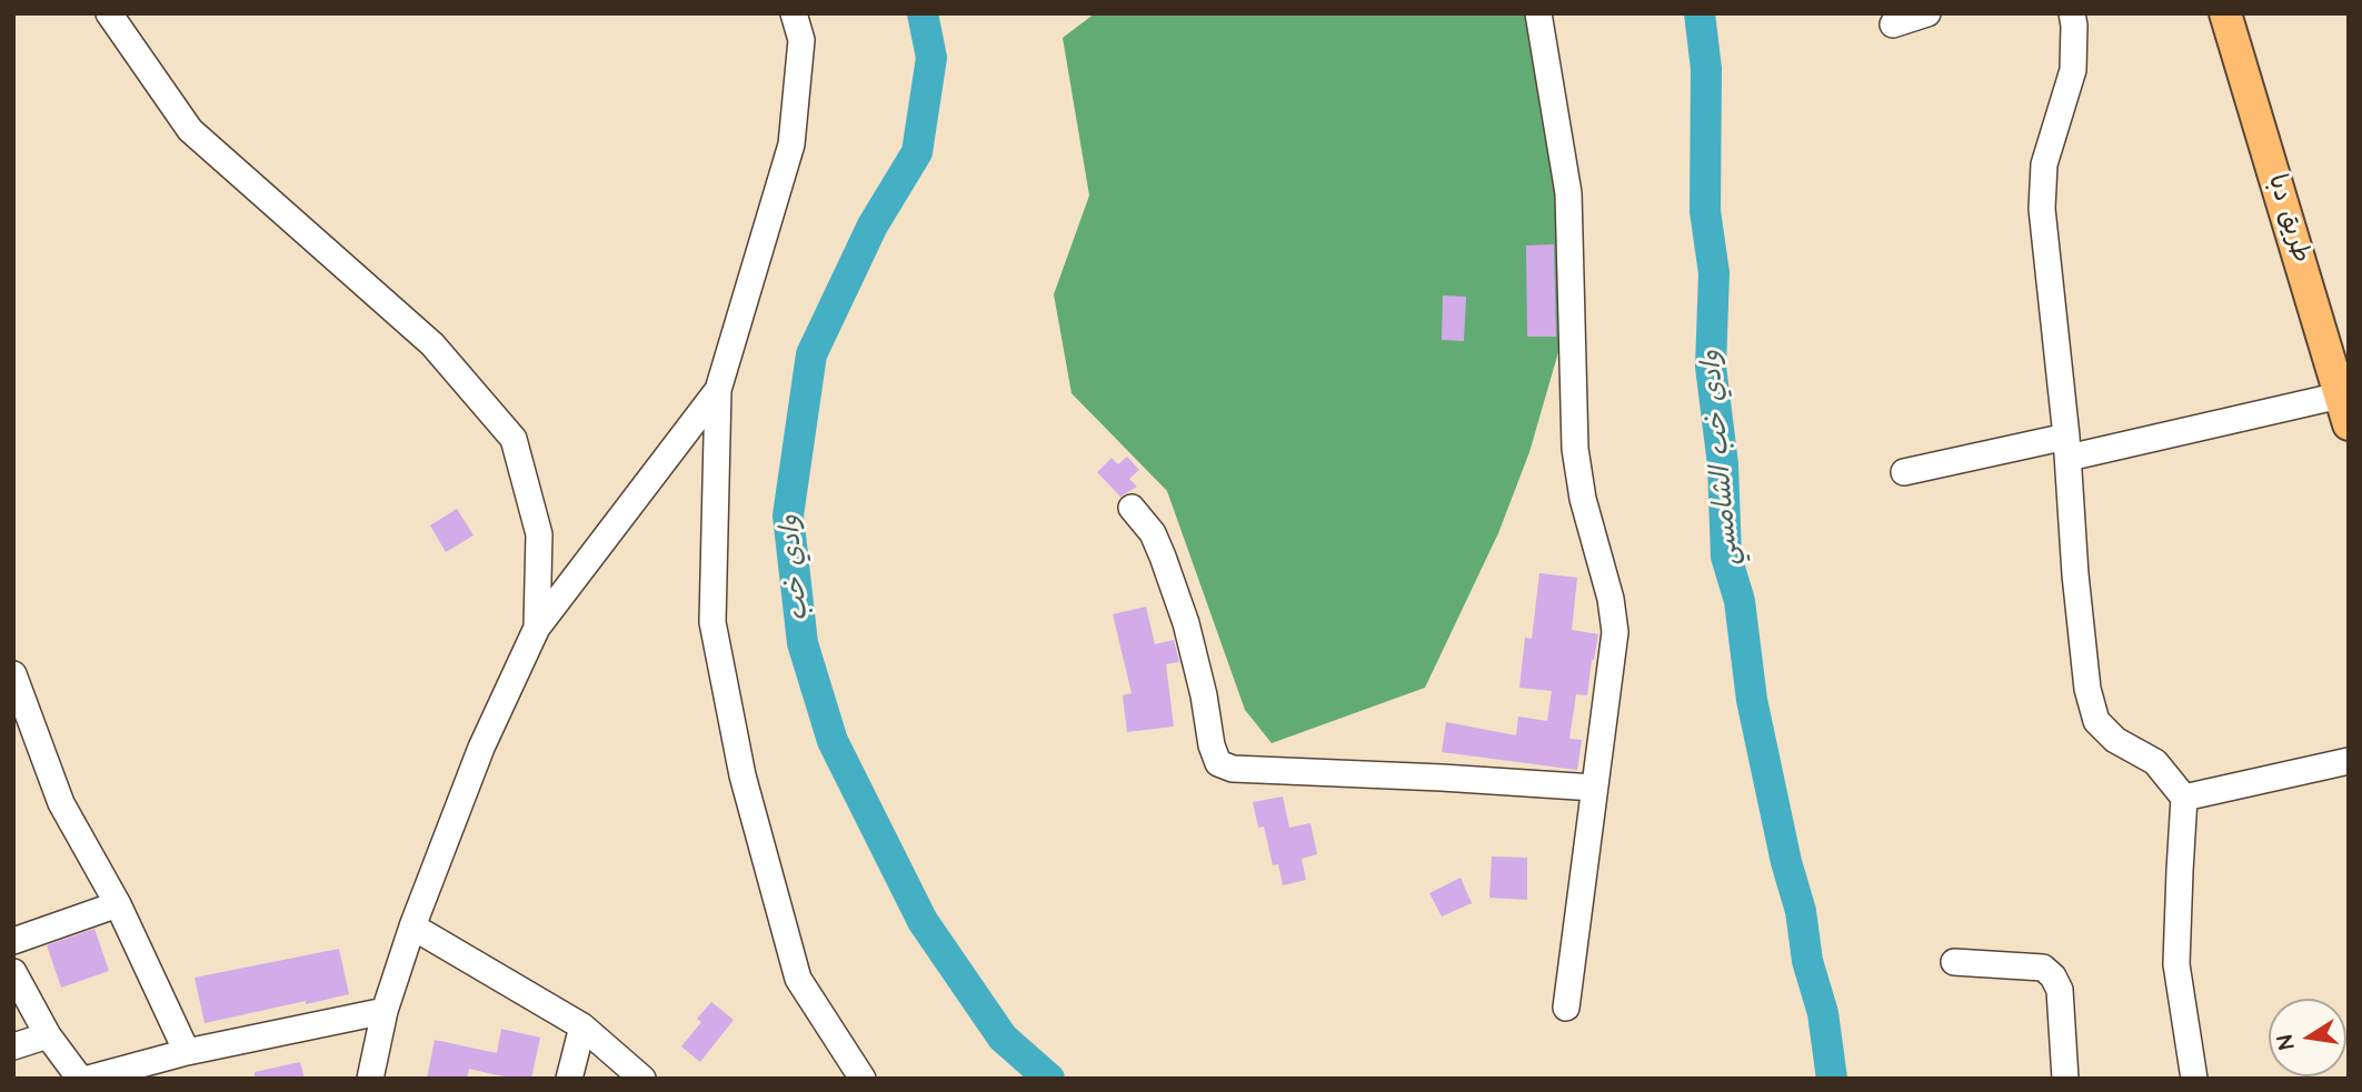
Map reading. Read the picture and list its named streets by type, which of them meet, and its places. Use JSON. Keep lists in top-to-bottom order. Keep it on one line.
{"streets":{"main road":["طريق دبا"]},"water":["وادي خب الشامسي","وادي خب"],"north":"left"}
